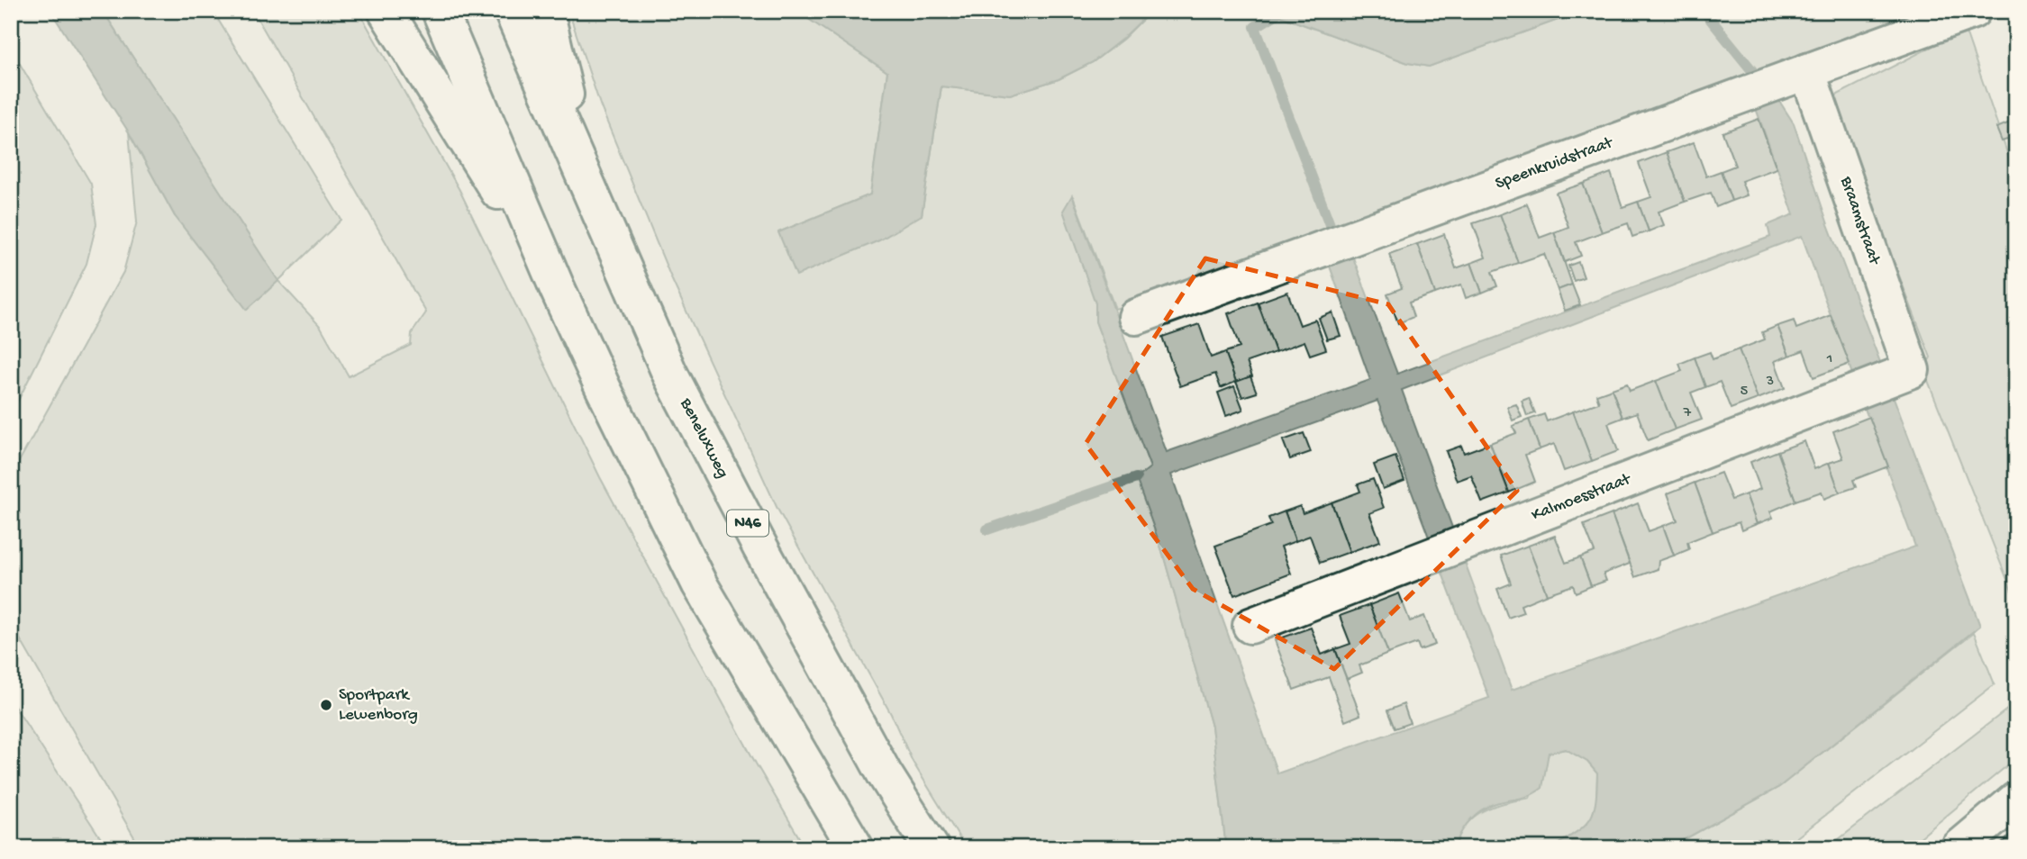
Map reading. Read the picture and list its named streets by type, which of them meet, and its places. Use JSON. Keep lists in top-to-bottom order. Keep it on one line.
{"streets":{"main road":["Speenkruidstraat","Braamstraat","Beneluxweg","Kalmoesstraat","N46"]},"crossings":[["Speenkruidstraat","Braamstraat"],["Braamstraat","Kalmoesstraat"],["Beneluxweg","N46"]],"places":["Sportpark Lewenborg"],"house_numbers":["1","3","5","7"]}
